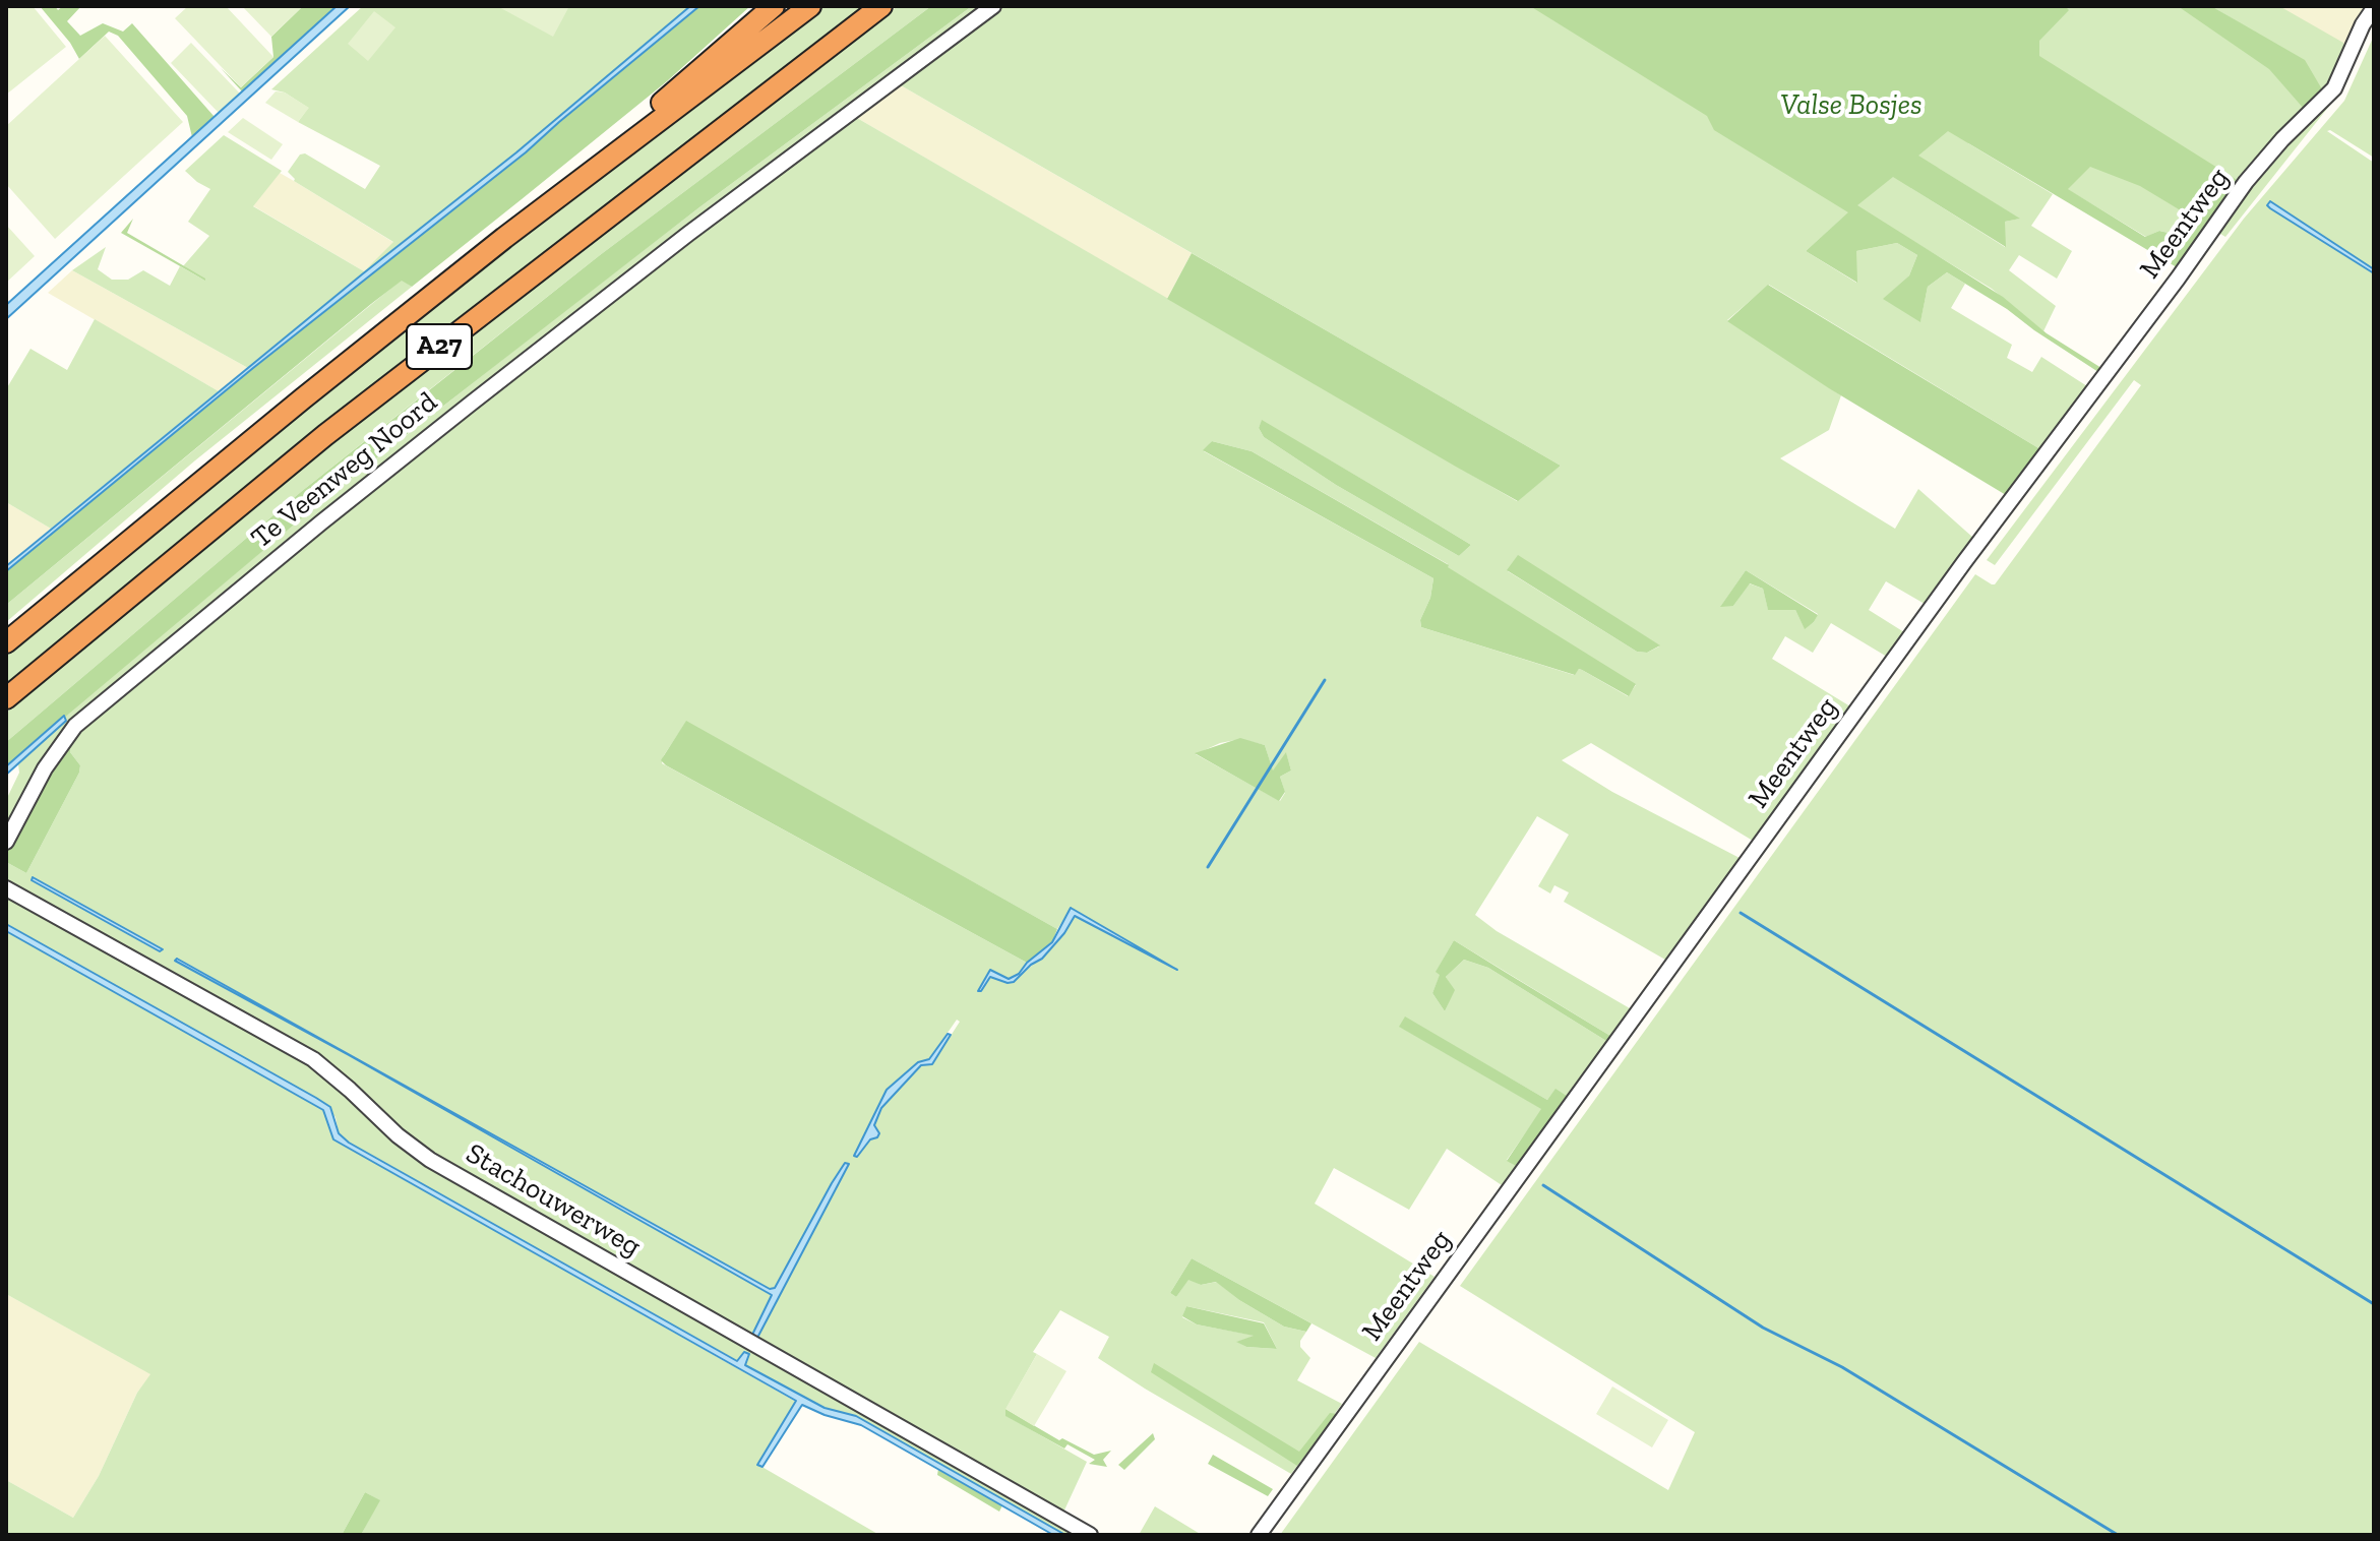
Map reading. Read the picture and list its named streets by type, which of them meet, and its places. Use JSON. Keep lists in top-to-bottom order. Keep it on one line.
{"streets":{"highway":["A27"],"street":["Meentweg","Te Veenweg Noord","Stachouwerweg"]},"parks":["Valse Bosjes"]}
